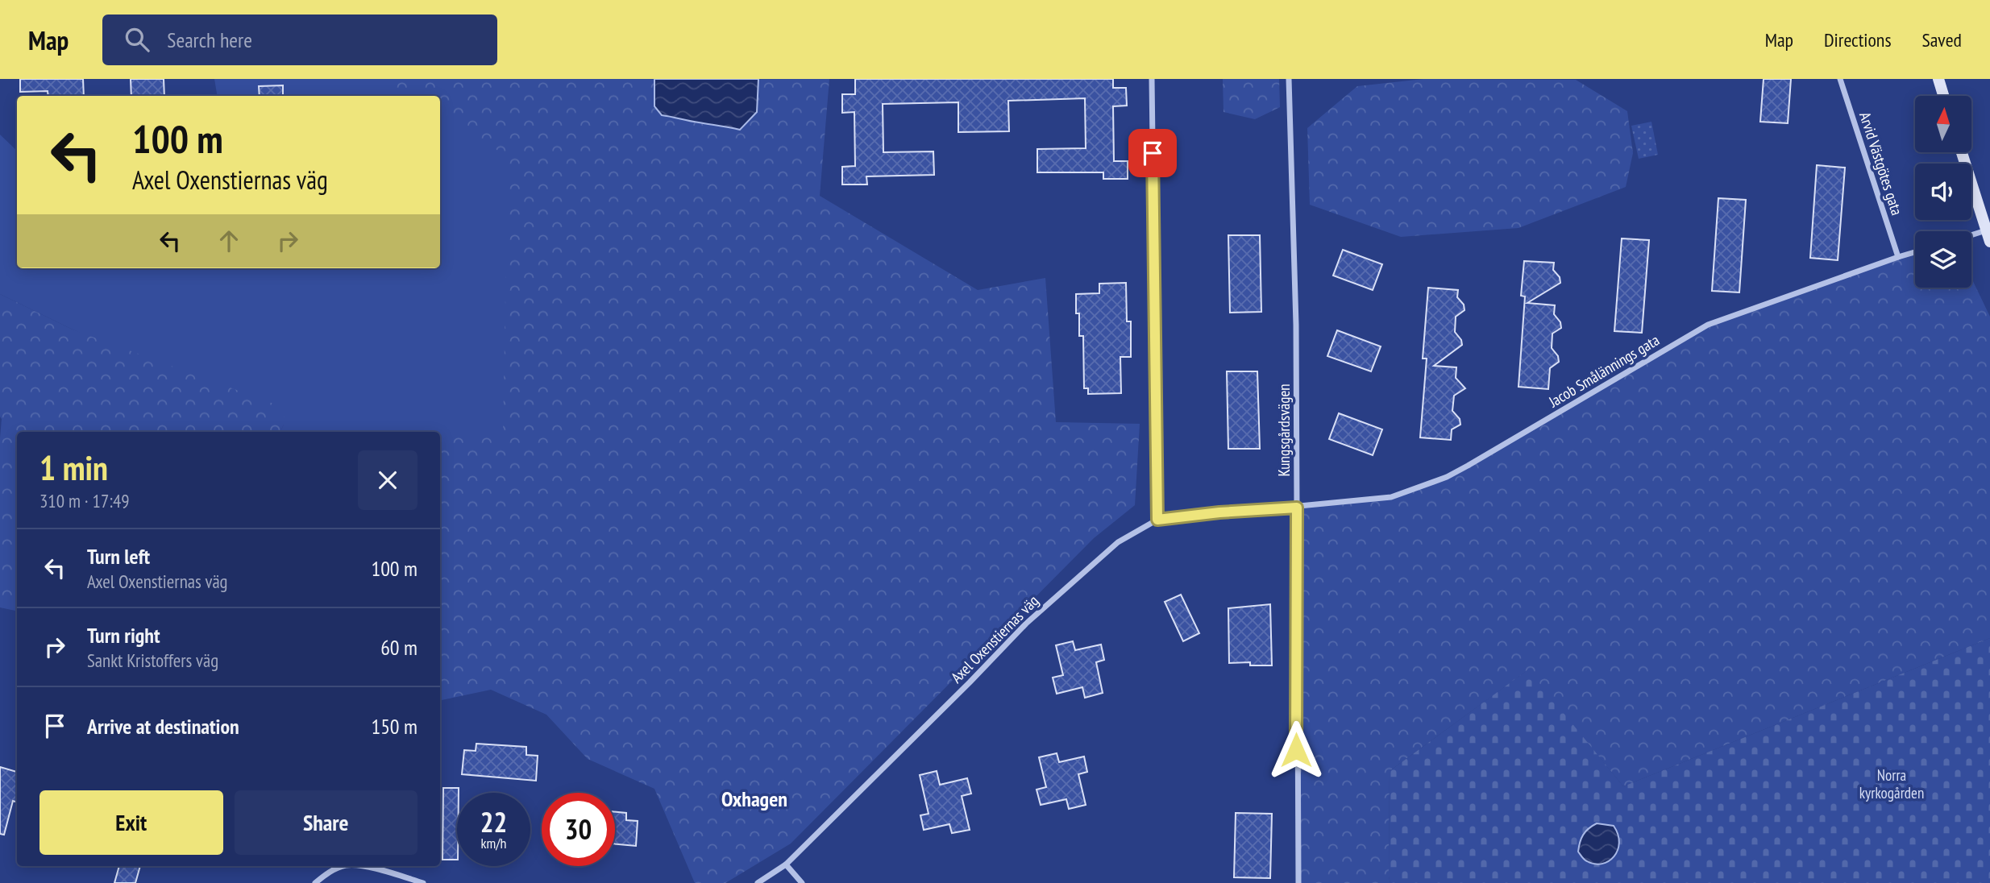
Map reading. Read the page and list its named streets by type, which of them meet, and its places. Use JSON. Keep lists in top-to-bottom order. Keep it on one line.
{"streets":{"street":["Arvid Västgötes gata","Jacob Smålännings gata","Kungsgårdsvägen","Axel Oxenstiernas väg"]},"crossings":[["Arvid Västgötes gata","Jacob Smålännings gata"],["Jacob Smålännings gata","Kungsgårdsvägen"],["Jacob Smålännings gata","Axel Oxenstiernas väg"],["Kungsgårdsvägen","Axel Oxenstiernas väg"]],"districts":["Oxhagen"],"parks":["Norra kyrkogården"],"north":"top","page":{"header":"Map","search":"Search here","nav":["Map","Directions","Saved"],"turn":["100 m","Axel Oxenstiernas väg"],"heading":["1 min","310 m · 17:49"],"list":[{"name":"Turn left","note":"Axel Oxenstiernas väg","value":"100 m"},{"name":"Turn right","note":"Sankt Kristoffers väg","value":"60 m"},{"name":"Arrive at destination","value":"150 m"}],"buttons":["Exit","Share"],"speed":"22 km/h","limit":"30"}}
